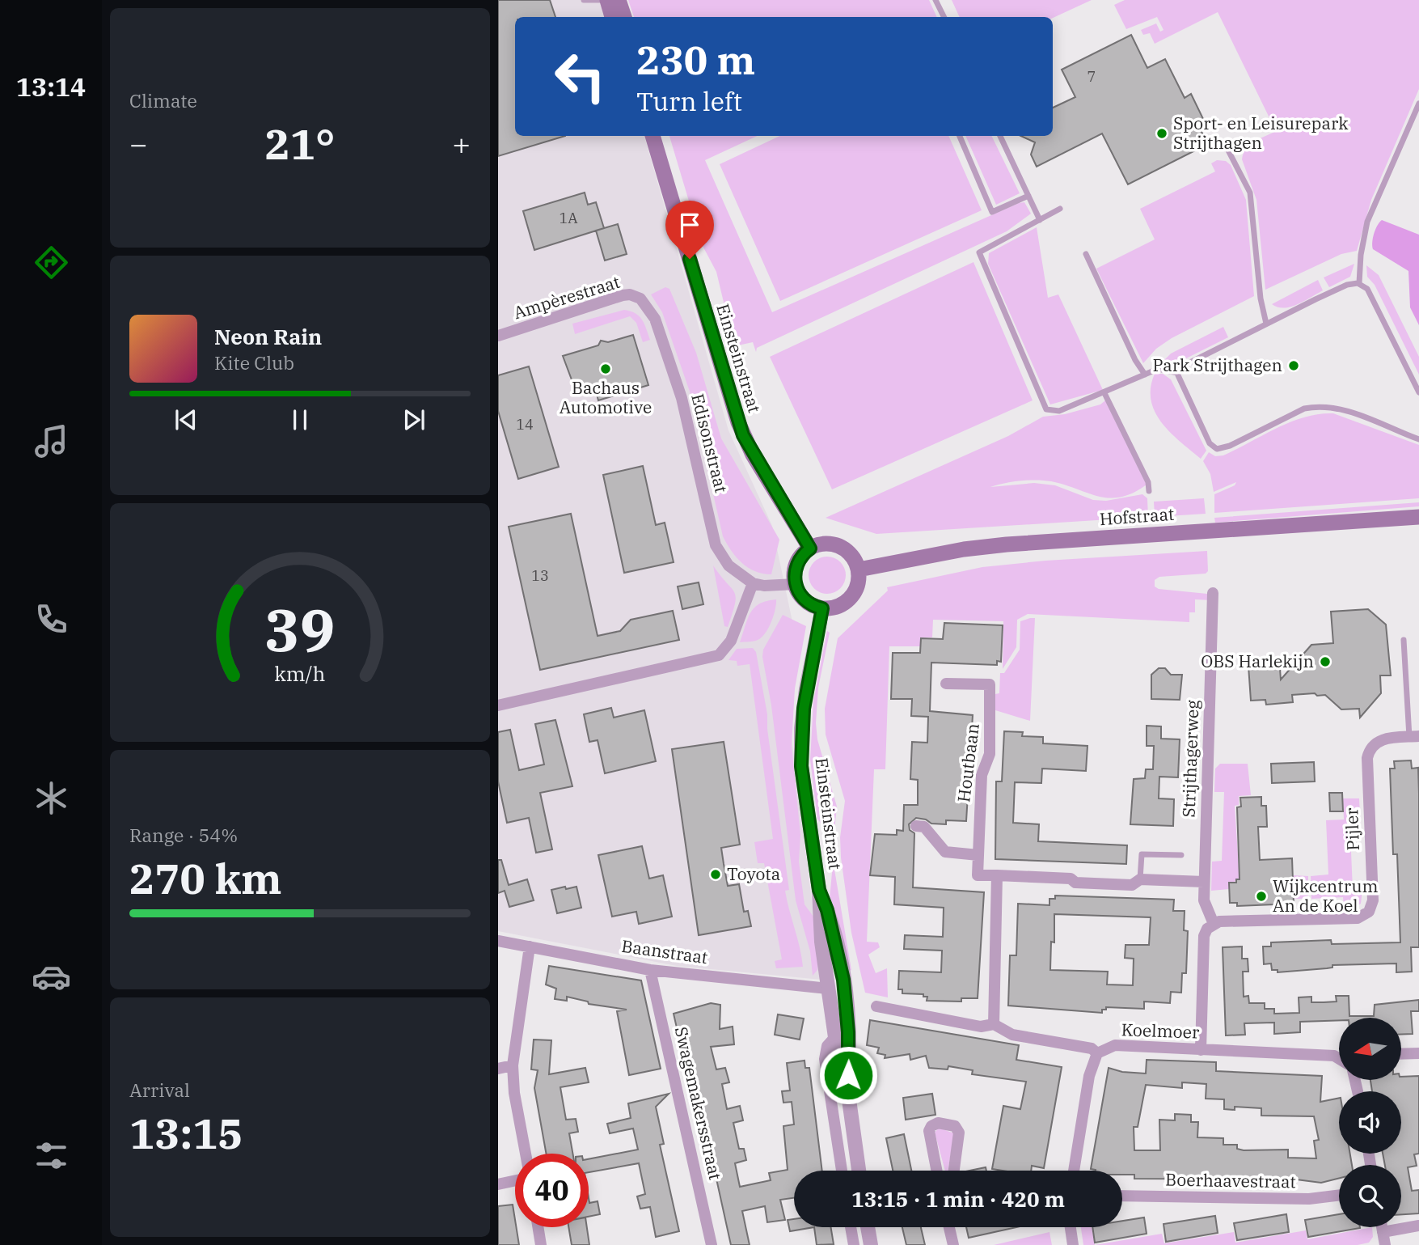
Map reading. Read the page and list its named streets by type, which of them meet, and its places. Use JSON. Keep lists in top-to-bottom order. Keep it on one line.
{"streets":{"main road":["Einsteinstraat","Hofstraat"],"street":["Ampèrestraat","Edisonstraat","Strijthagerweg","Houtbaan","Pijler","Baanstraat","Koelmoer","Swagemakersstraat","Boerhaavestraat"]},"crossings":[["Ampèrestraat","Edisonstraat"],["Einsteinstraat","Hofstraat"],["Einsteinstraat","Baanstraat"],["Strijthagerweg","Houtbaan"],["Strijthagerweg","Pijler"],["Baanstraat","Swagemakersstraat"]],"places":["Sport- en Leisurepark Strijthagen","Park Strijthagen","Bachaus Automotive","OBS Harlekijn","Toyota","Wijkcentrum An de Koel"],"house_numbers":["7","1A","14","13"],"north":"left","page":{"tabs":"13:14","tile":["Climate",["Range · 54%","270 km"],["Arrival","13:15"]],"turn":["230 m","Turn left"],"heat":["−","21°","+"],"song":["Neon Rain","Kite Club"],"limit":"40","trip":"13:15 · 1 min · 420 m","gauge":["39","km/h"]}}
